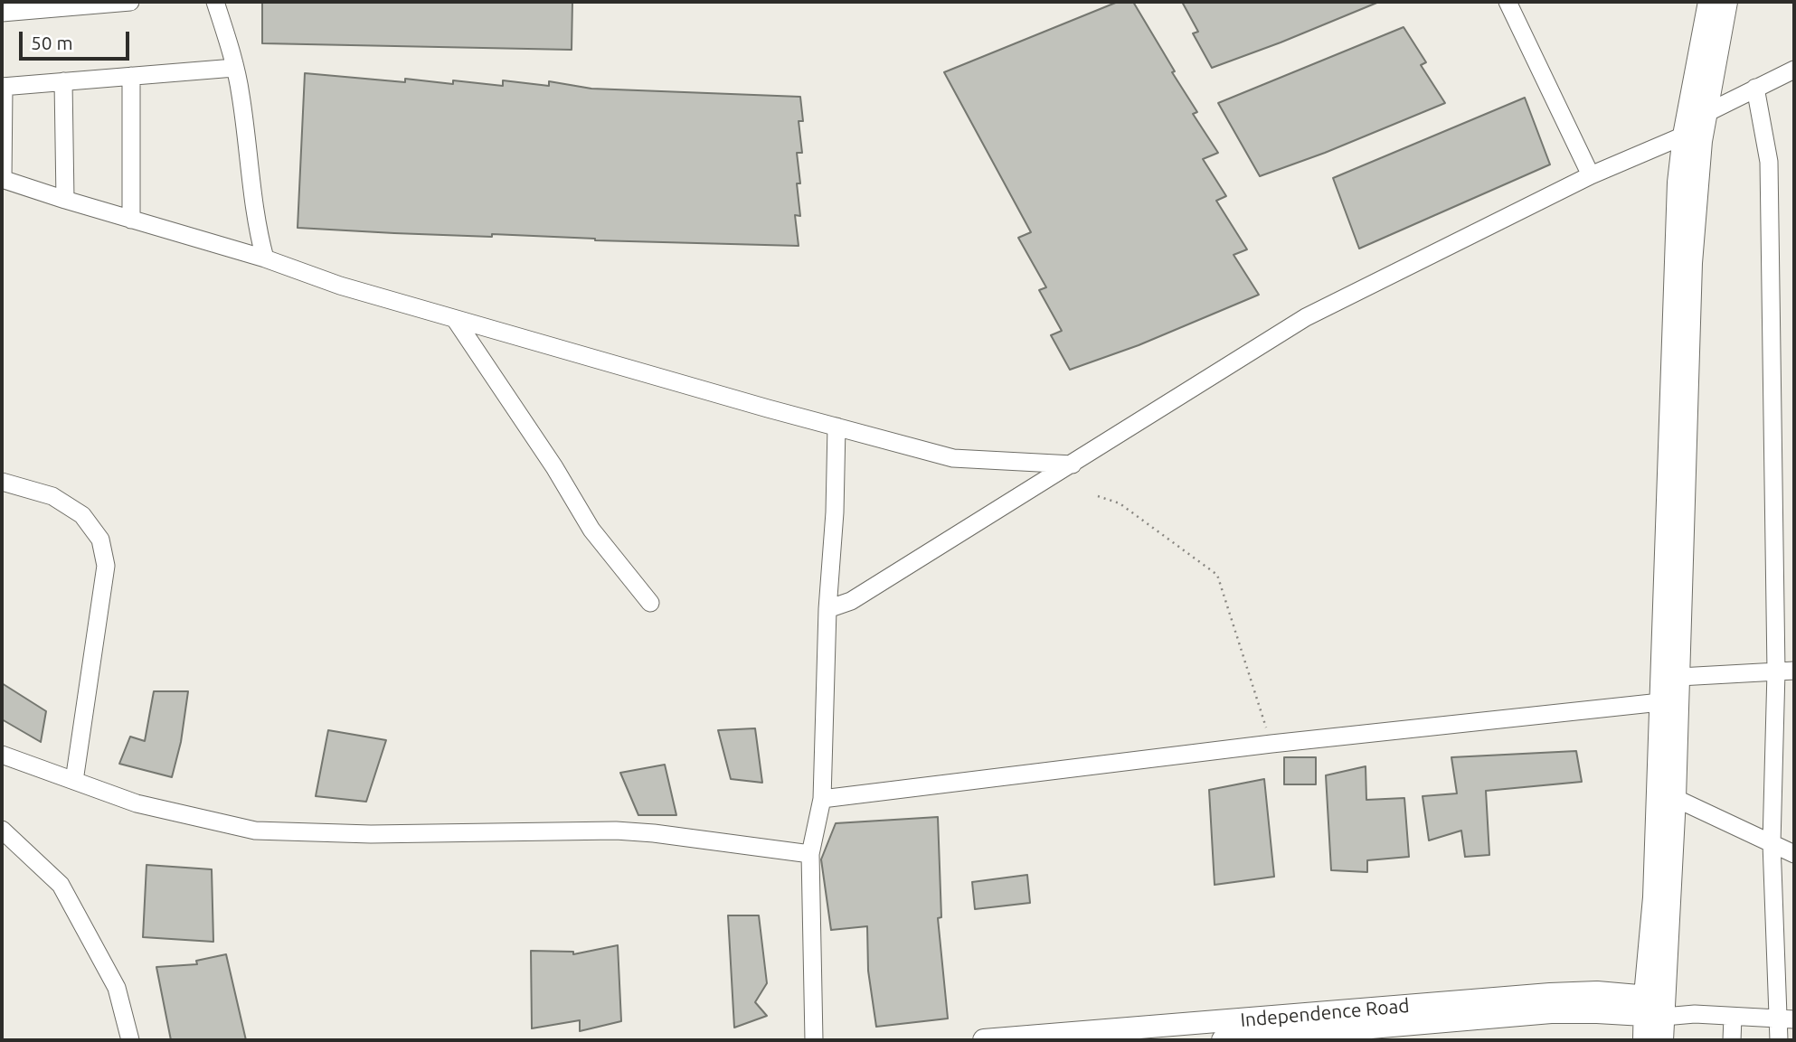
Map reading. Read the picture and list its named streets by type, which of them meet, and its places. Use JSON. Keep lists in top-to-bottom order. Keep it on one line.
{"streets":{"main road":["Independence Road"]},"scale_bar":"50 m"}
